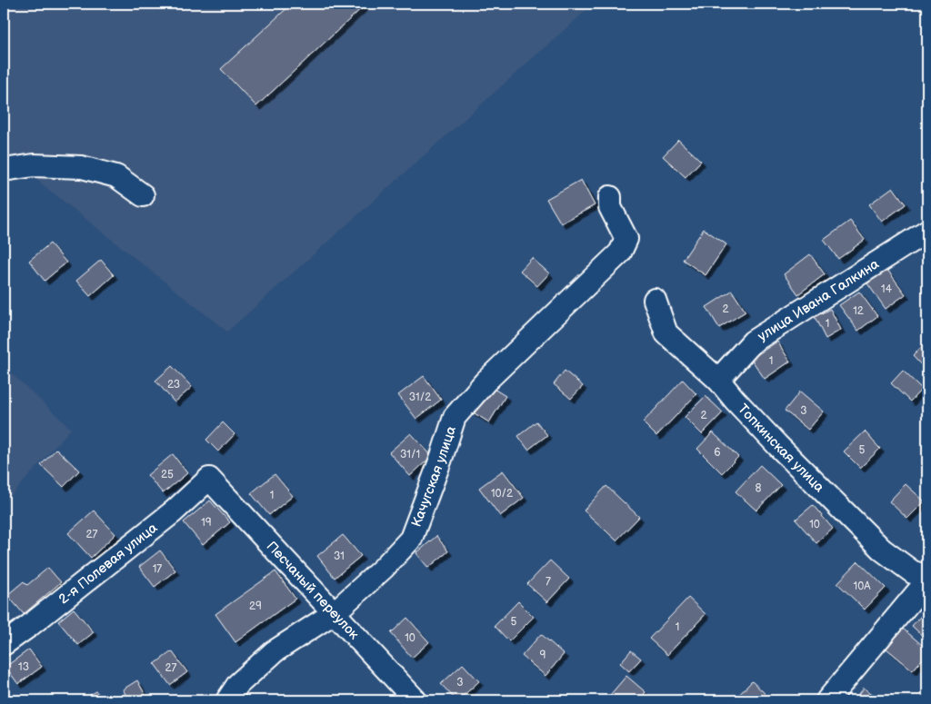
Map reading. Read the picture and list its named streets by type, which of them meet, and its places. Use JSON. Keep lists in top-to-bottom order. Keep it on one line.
{"streets":{"street":["улица Ивана Галкина","Топкинская улица","Качугская улица","2-я Полевая улица","Песчаный переулок"]},"crossings":[["улица Ивана Галкина","Топкинская улица"],["Качугская улица","Песчаный переулок"],["2-я Полевая улица","Песчаный переулок"]],"house_numbers":["14","2","12","1","1","23","31/2","3","2","5","6","31/1","25","8","10/2","1","19","10","27","31","17","7","10А","29","5","1","10","9","13","27","3"]}
